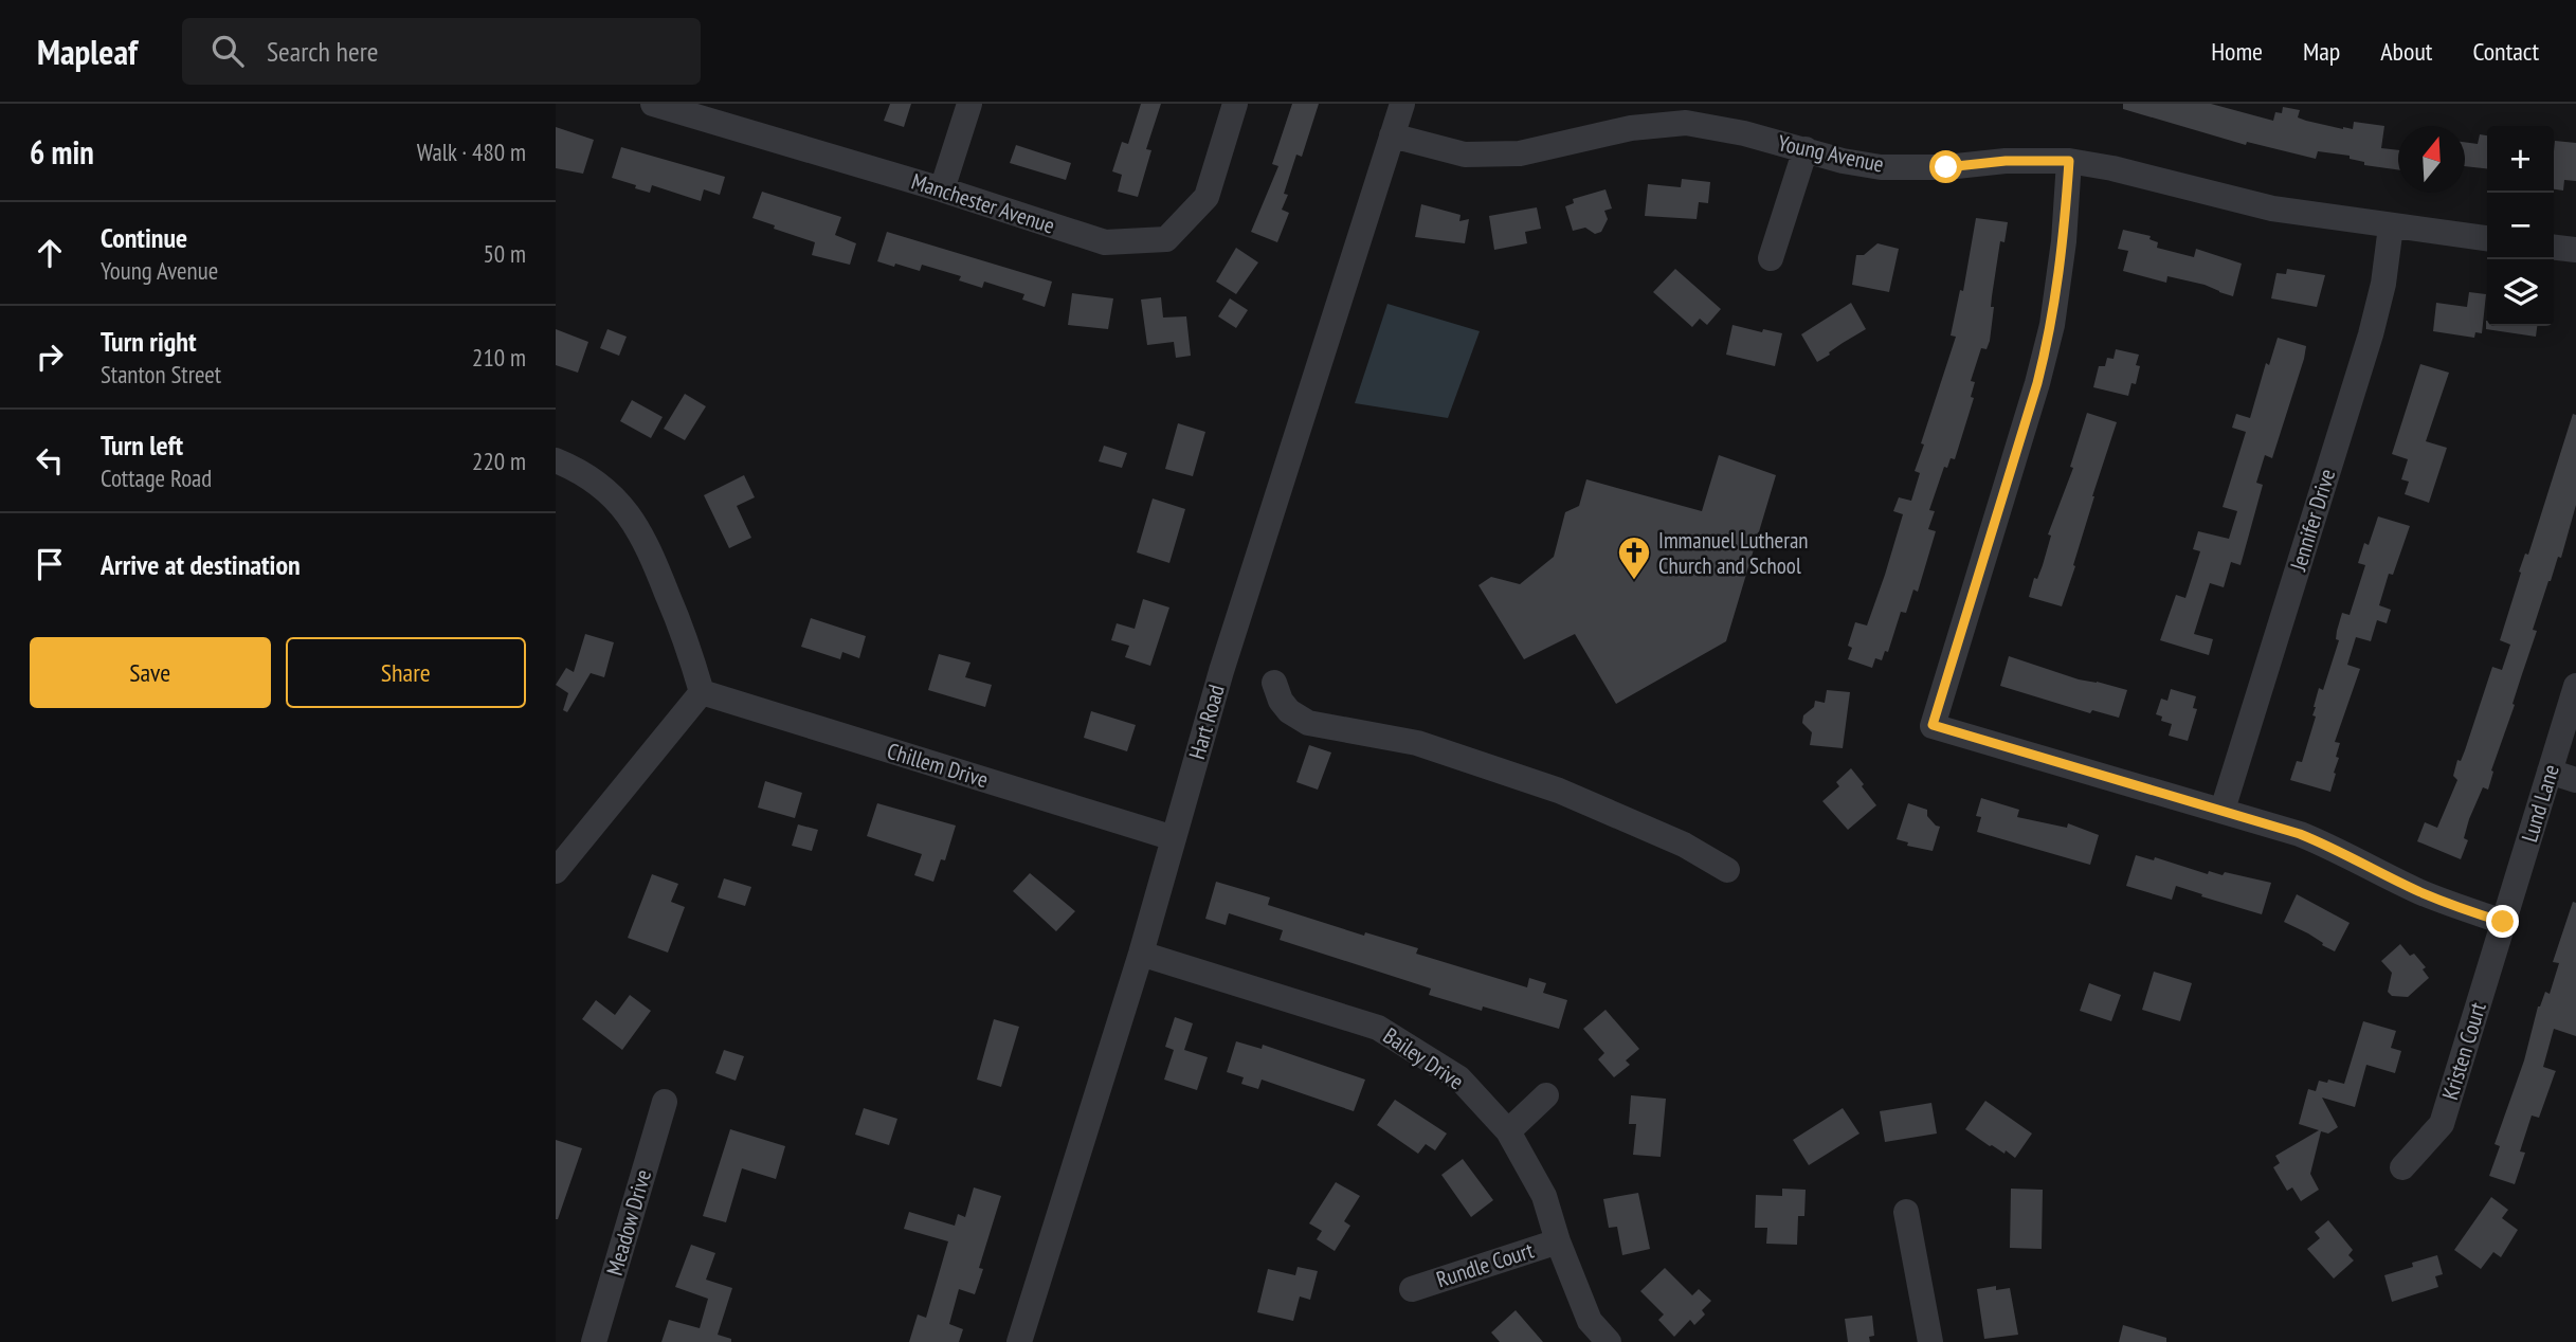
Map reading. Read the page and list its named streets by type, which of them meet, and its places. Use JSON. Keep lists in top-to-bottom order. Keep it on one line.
{"streets":{"street":["Young Avenue","Manchester Avenue","Jennifer Drive","Hart Road","Chillem Drive","Lund Lane","Kristen Court","Bailey Drive","Meadow Drive","Rundle Court"]},"crossings":[["Young Avenue","Jennifer Drive"],["Young Avenue","Hart Road"],["Hart Road","Chillem Drive"],["Hart Road","Bailey Drive"],["Lund Lane","Kristen Court"],["Bailey Drive","Rundle Court"]],"places":{"church":["Immanuel Lutheran Church and School"]},"north":"top","page":{"header":"Mapleaf","search":"Search here","nav":["Home","Map","About","Contact"],"heading":["6 min","Walk · 480 m"],"map_buttons":["+","−"],"list":[["Continue","Young Avenue","50 m"],["Turn right","Stanton Street","210 m"],["Turn left","Cottage Road","220 m"],"Arrive at destination"],"buttons":["Save","Share"]}}
